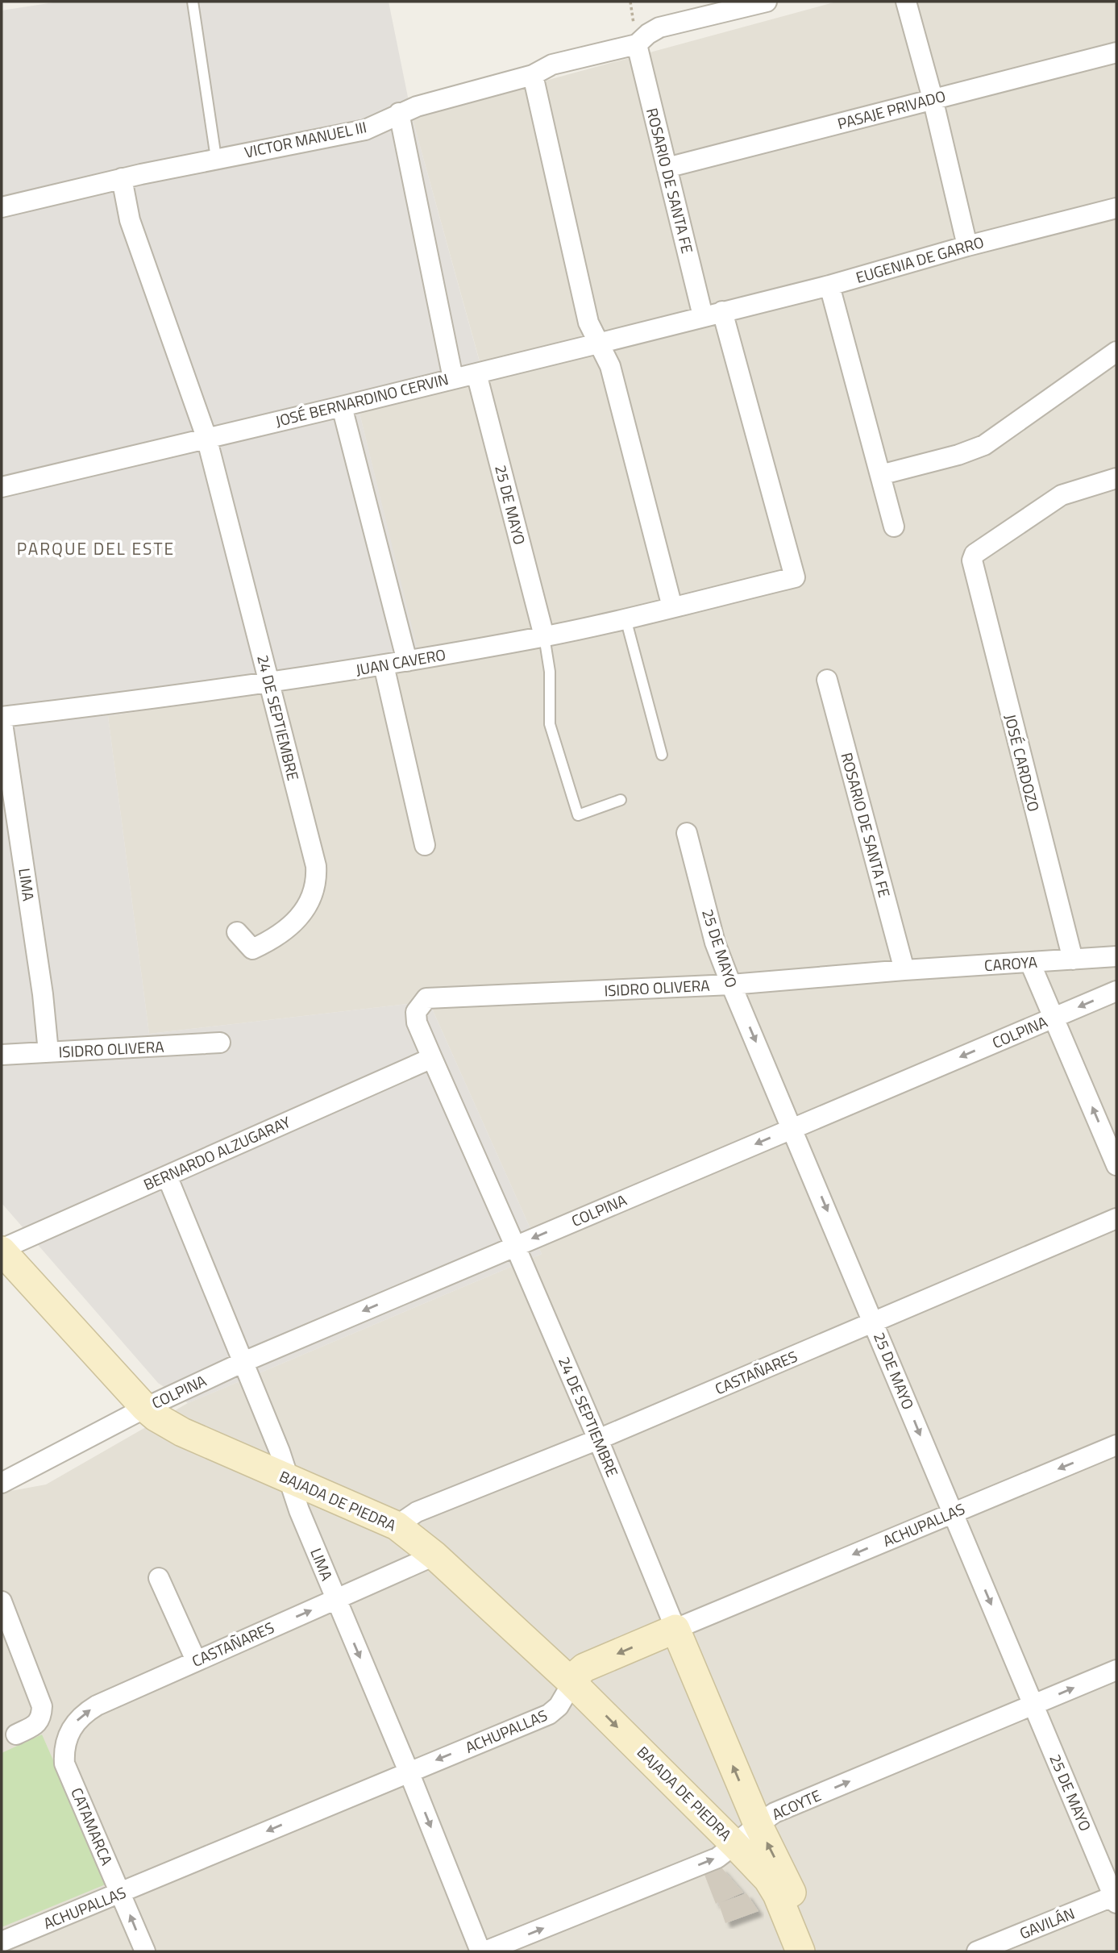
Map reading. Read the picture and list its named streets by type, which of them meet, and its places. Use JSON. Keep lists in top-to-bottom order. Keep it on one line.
{"streets":{"main road":["24 DE SEPTIEMBRE","BAJADA DE PIEDRA","ACHUPALLAS"],"street":["PASAJE PRIVADO","VICTOR MANUEL III","ROSARIO DE SANTA FE","EUGENIA DE GARRO","JOSÉ BERNARDINO CERVIN","25 DE MAYO","JUAN CAVERO","JOSÉ CARDOZO","LIMA","CAROYA","ISIDRO OLIVERA","COLPINA","BERNARDO ALZUGARAY","CASTAÑARES","ACOYTE","CATAMARCA","GAVILÁN"]},"crossings":[["PASAJE PRIVADO","ROSARIO DE SANTA FE"],["VICTOR MANUEL III","ROSARIO DE SANTA FE"],["VICTOR MANUEL III","24 DE SEPTIEMBRE"],["ROSARIO DE SANTA FE","JOSÉ BERNARDINO CERVIN"],["ROSARIO DE SANTA FE","CAROYA"],["ROSARIO DE SANTA FE","ISIDRO OLIVERA"],["EUGENIA DE GARRO","JOSÉ BERNARDINO CERVIN"],["EUGENIA DE GARRO","JUAN CAVERO"],["JOSÉ BERNARDINO CERVIN","25 DE MAYO"],["JOSÉ BERNARDINO CERVIN","JUAN CAVERO"],["JOSÉ BERNARDINO CERVIN","24 DE SEPTIEMBRE"],["25 DE MAYO","JUAN CAVERO"],["25 DE MAYO","ISIDRO OLIVERA"],["25 DE MAYO","COLPINA"],["25 DE MAYO","CASTAÑARES"],["25 DE MAYO","ACHUPALLAS"],["25 DE MAYO","ACOYTE"],["25 DE MAYO","GAVILÁN"],["JUAN CAVERO","24 DE SEPTIEMBRE"],["JUAN CAVERO","LIMA"],["24 DE SEPTIEMBRE","ISIDRO OLIVERA"],["24 DE SEPTIEMBRE","COLPINA"],["24 DE SEPTIEMBRE","BERNARDO ALZUGARAY"],["24 DE SEPTIEMBRE","CASTAÑARES"],["24 DE SEPTIEMBRE","ACHUPALLAS"],["24 DE SEPTIEMBRE","ACOYTE"],["JOSÉ CARDOZO","CAROYA"],["LIMA","ISIDRO OLIVERA"],["LIMA","COLPINA"],["LIMA","BERNARDO ALZUGARAY"],["LIMA","CASTAÑARES"],["LIMA","BAJADA DE PIEDRA"],["LIMA","ACHUPALLAS"],["CAROYA","ISIDRO OLIVERA"],["COLPINA","BAJADA DE PIEDRA"],["BERNARDO ALZUGARAY","BAJADA DE PIEDRA"],["CASTAÑARES","BAJADA DE PIEDRA"],["CASTAÑARES","CATAMARCA"],["BAJADA DE PIEDRA","ACHUPALLAS"],["BAJADA DE PIEDRA","ACOYTE"],["ACHUPALLAS","CATAMARCA"]],"one_way":["25 DE MAYO","COLPINA","ACHUPALLAS","ACOYTE"],"districts":["PARQUE DEL ESTE"]}
